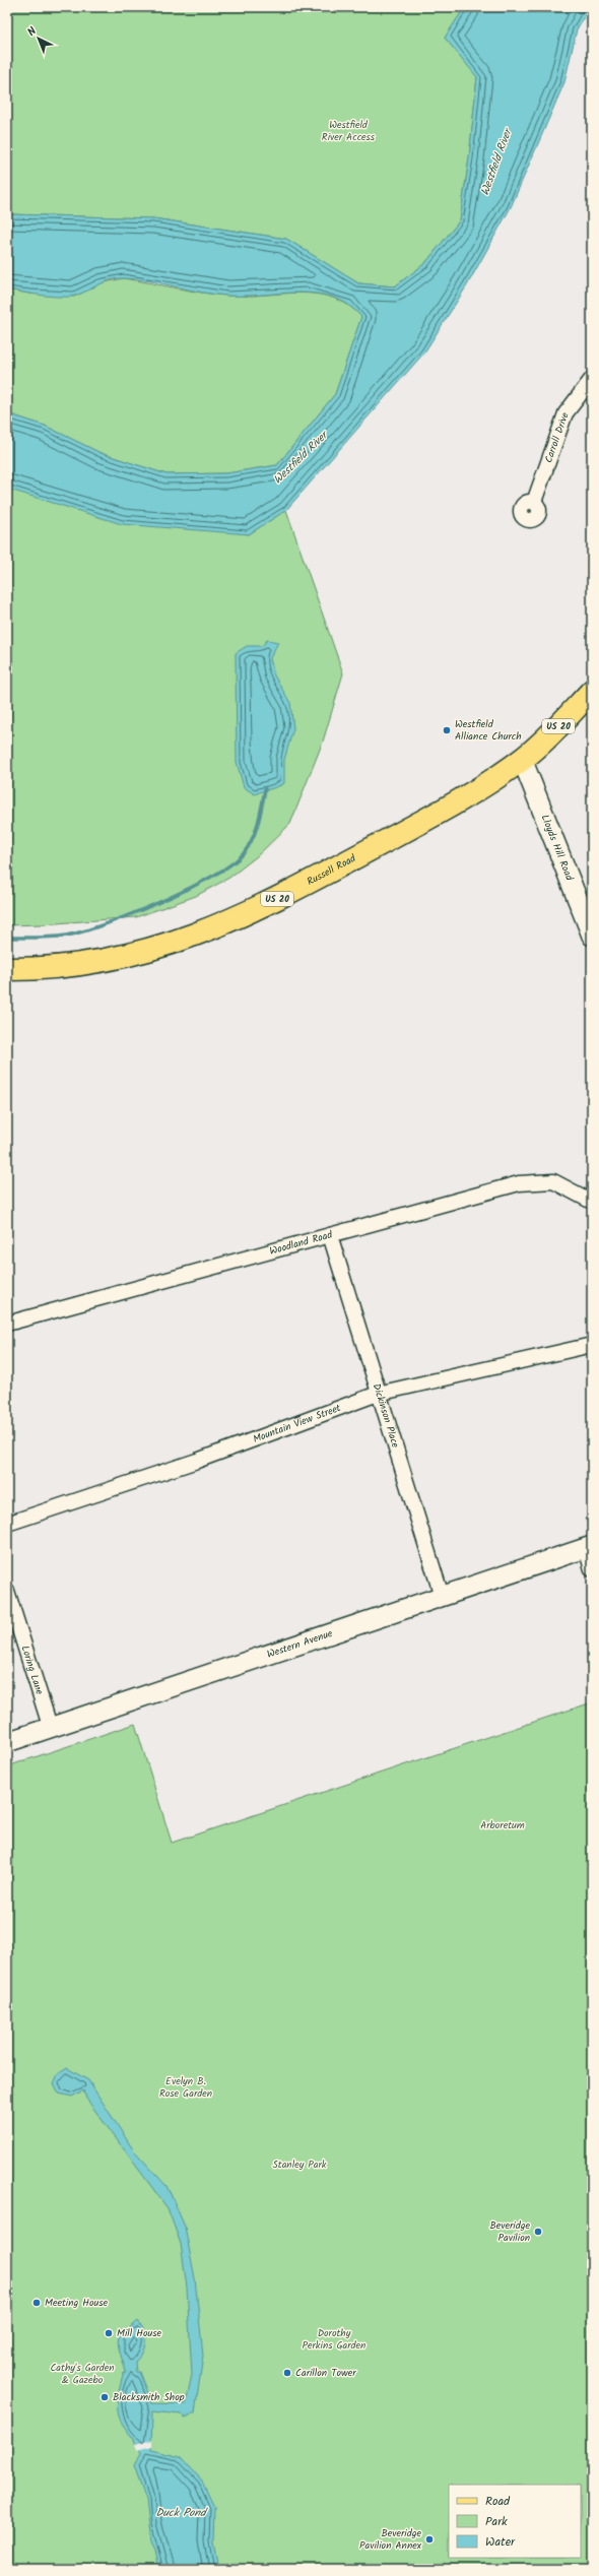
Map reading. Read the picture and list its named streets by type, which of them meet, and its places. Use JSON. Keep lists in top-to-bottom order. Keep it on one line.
{"streets":{"main road":["US 20","Lloyds Hill Road","Russell Road","Western Avenue"],"street":["Carroll Drive","Woodland Road","Dickinson Place","Mountain View Street","Loring Lane"]},"crossings":[["Lloyds Hill Road","Russell Road"],["Woodland Road","Dickinson Place"],["Dickinson Place","Mountain View Street"],["Dickinson Place","Western Avenue"],["Western Avenue","Loring Lane"]],"water":["Westfield River","Duck Pond"],"parks":["Westfield River Access","Arboretum","Evelyn B. Rose Garden","Stanley Park","Dorothy Perkins Garden","Cathy's Garden & Gazebo"],"places":["Westfield Alliance Church","Beveridge Pavilion","Meeting House","Mill House","Carillon Tower","Blacksmith Shop","Beveridge Pavilion Annex"],"legend":["Road","Park","Water"],"north":"top left"}
